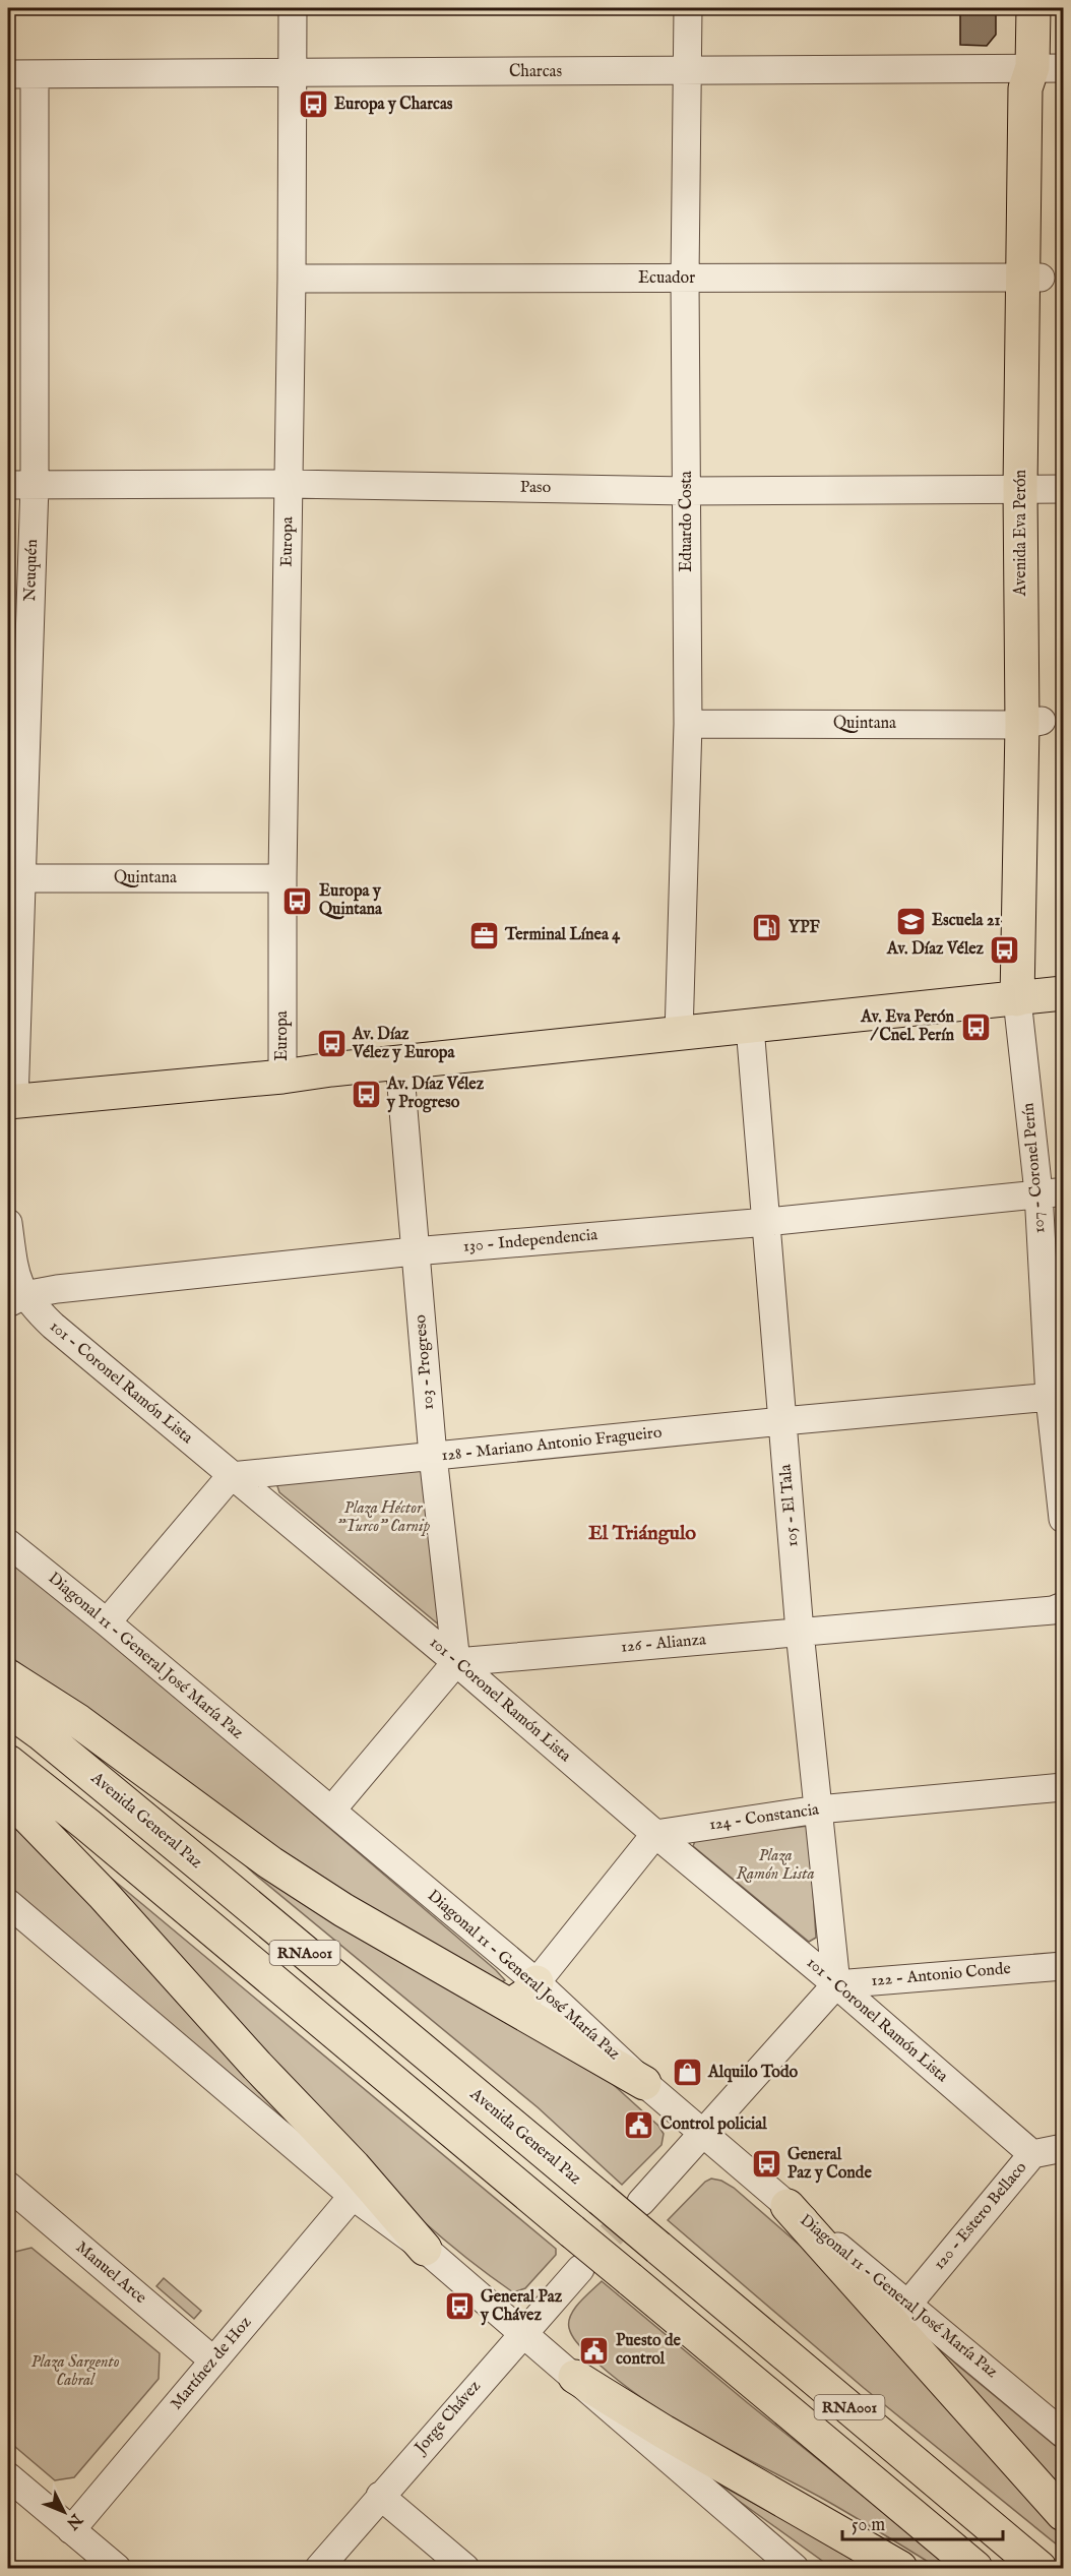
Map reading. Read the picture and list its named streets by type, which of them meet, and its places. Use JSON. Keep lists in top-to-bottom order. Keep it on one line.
{"streets":{"main road":["Avenida Eva Perón","Avenida General Paz","RNA001"],"street":["Charcas","Ecuador","Paso","Eduardo Costa","Europa","Neuquén","Quintana","107 - Coronel Perín","130 - Independencia","103 - Progreso","101 - Coronel Ramón Lista","128 - Mariano Antonio Fragueiro","105 - El Tala","126 - Alianza","Diagonal 11 - General José María Paz","124 - Constancia","122 - Antonio Conde","120 - Estero Bellaco","Manuel Arce","Martínez de Hoz","Jorge Chávez"]},"crossings":[["Charcas","Eduardo Costa"],["Charcas","Avenida Eva Perón"],["Charcas","Europa"],["Charcas","Neuquén"],["Ecuador","Eduardo Costa"],["Ecuador","Avenida Eva Perón"],["Ecuador","Europa"],["Paso","Eduardo Costa"],["Paso","Avenida Eva Perón"],["Paso","Europa"],["Paso","Neuquén"],["Eduardo Costa","Quintana"],["Avenida Eva Perón","Quintana"],["Avenida Eva Perón","107 - Coronel Perín"],["Europa","Quintana"],["Neuquén","Quintana"],["107 - Coronel Perín","130 - Independencia"],["107 - Coronel Perín","128 - Mariano Antonio Fragueiro"],["130 - Independencia","103 - Progreso"],["130 - Independencia","101 - Coronel Ramón Lista"],["130 - Independencia","105 - El Tala"],["103 - Progreso","101 - Coronel Ramón Lista"],["103 - Progreso","128 - Mariano Antonio Fragueiro"],["103 - Progreso","126 - Alianza"],["101 - Coronel Ramón Lista","128 - Mariano Antonio Fragueiro"],["101 - Coronel Ramón Lista","105 - El Tala"],["101 - Coronel Ramón Lista","126 - Alianza"],["101 - Coronel Ramón Lista","124 - Constancia"],["101 - Coronel Ramón Lista","122 - Antonio Conde"],["101 - Coronel Ramón Lista","120 - Estero Bellaco"],["128 - Mariano Antonio Fragueiro","105 - El Tala"],["105 - El Tala","126 - Alianza"],["105 - El Tala","124 - Constancia"],["105 - El Tala","122 - Antonio Conde"],["Diagonal 11 - General José María Paz","120 - Estero Bellaco"],["Manuel Arce","Martínez de Hoz"]],"districts":["El Triángulo"],"parks":["Plaza Héctor \"Turco\" Carnip","Plaza Ramón Lista","Plaza Sargento Cabral"],"places":{"bus stop":["Europa y Charcas","Europa y Quintana","Av. Díaz Vélez","Av. Eva Perón / Cnel. Perín","Av. Díaz Vélez y Europa","Av. Díaz Vélez y Progreso","General Paz y Conde","General Paz y Chávez"],"school or university":["Escuela 21"],"fuel station":["YPF"],"office":["Terminal Línea 4"],"shop":["Alquilo Todo"],"public building":["Control policial","Puesto de control"]},"scale_bar":"50 m","north":"bottom right"}
